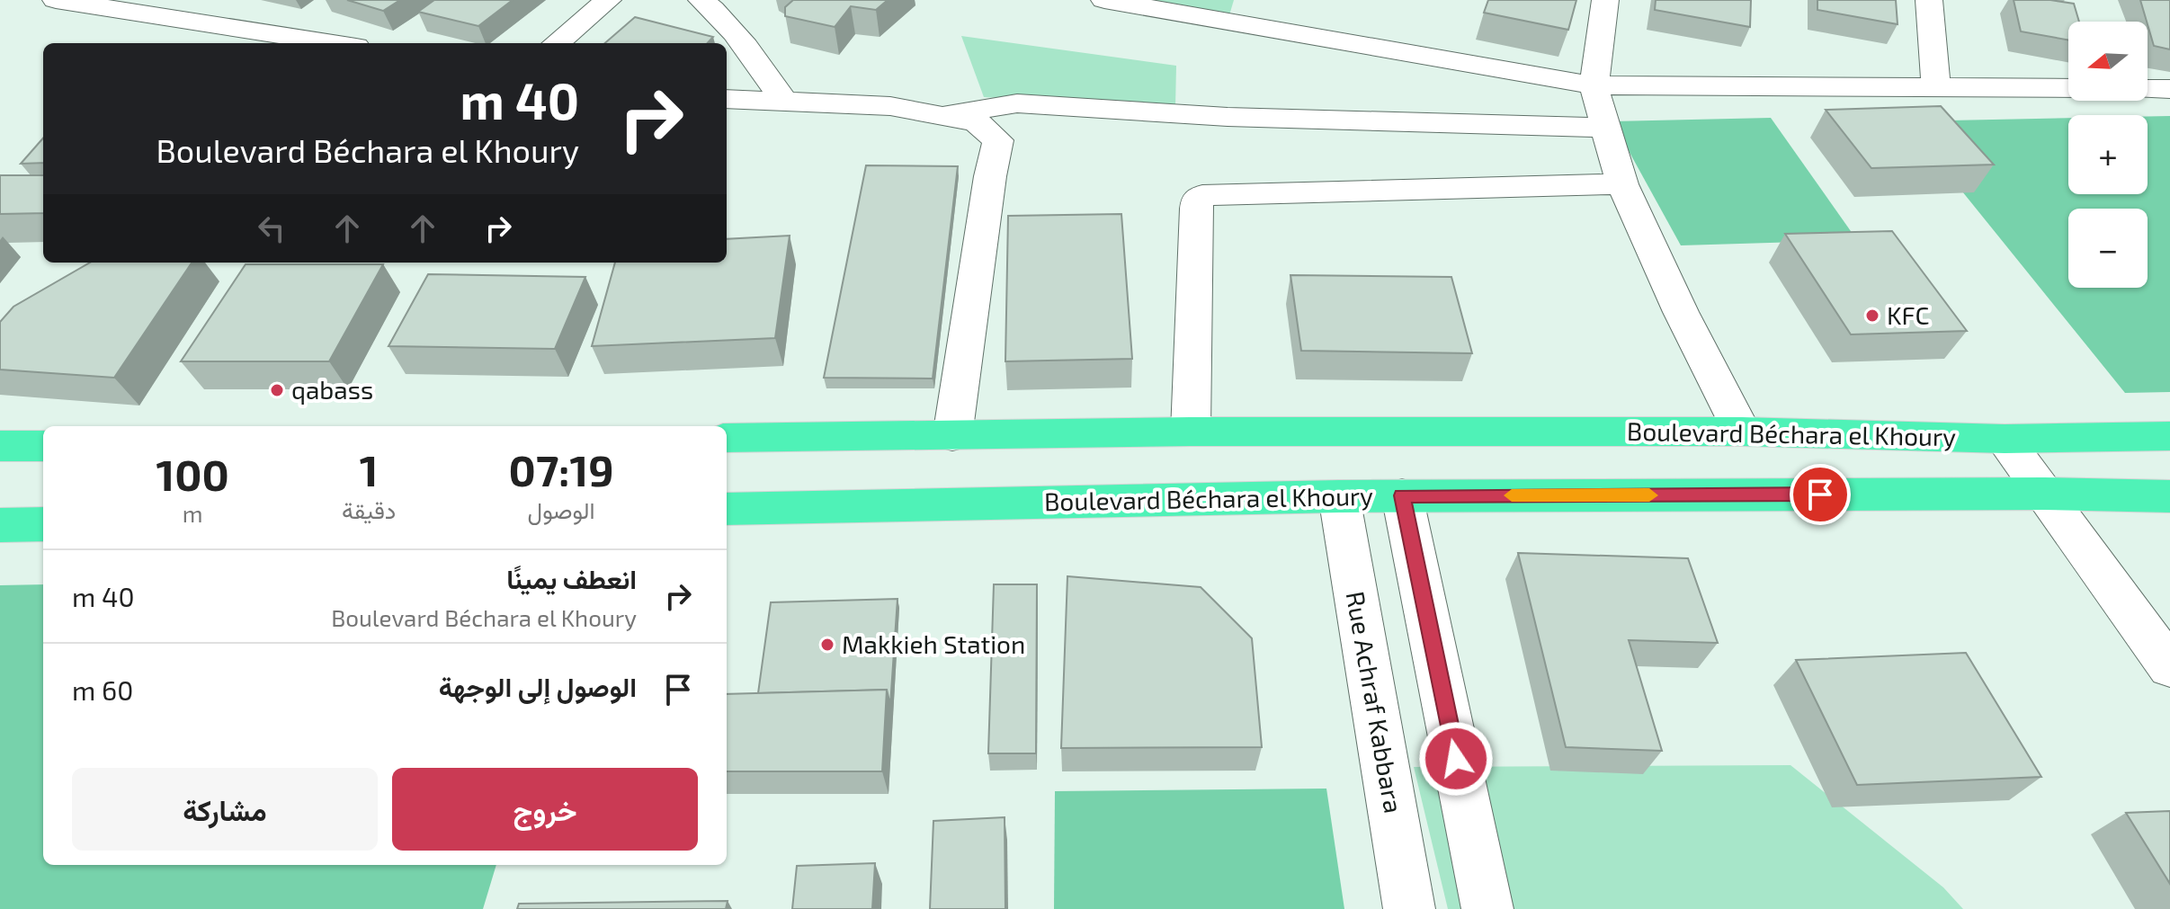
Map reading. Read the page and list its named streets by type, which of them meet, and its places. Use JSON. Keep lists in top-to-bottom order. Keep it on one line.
{"streets":{"highway":["Boulevard Béchara el Khoury"],"street":["Rue Achraf Kabbara"]},"crossings":[["Boulevard Béchara el Khoury","Rue Achraf Kabbara"]],"places":["KFC","qabass","Makkieh Station"],"north":"left","page":{"map_buttons":["+","−"],"turn":["40 m","Boulevard Béchara el Khoury"],"eta":["07:19","الوصول","1","دقيقة","100","m"],"list":[{"name":"انعطف يمينًا","note":"Boulevard Béchara el Khoury","value":"40 m"},{"name":"الوصول إلى الوجهة","value":"60 m"}],"buttons":["خروج","مشاركة"]}}
